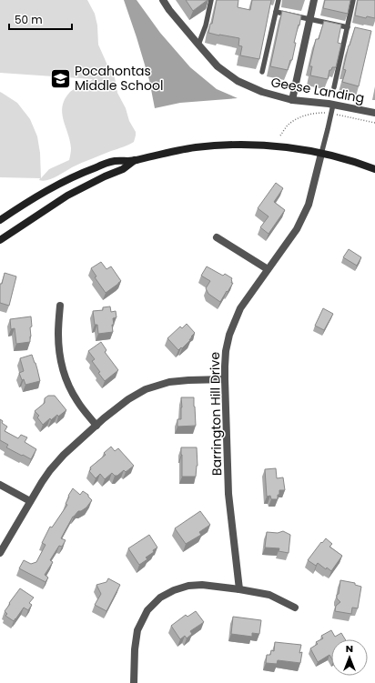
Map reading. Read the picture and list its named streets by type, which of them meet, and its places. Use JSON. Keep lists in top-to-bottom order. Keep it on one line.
{"streets":{"street":["Geese Landing","Barrington Hill Drive"]},"places":{"school or university":["Pocahontas Middle School"]},"scale_bar":"50 m","north":"top"}
